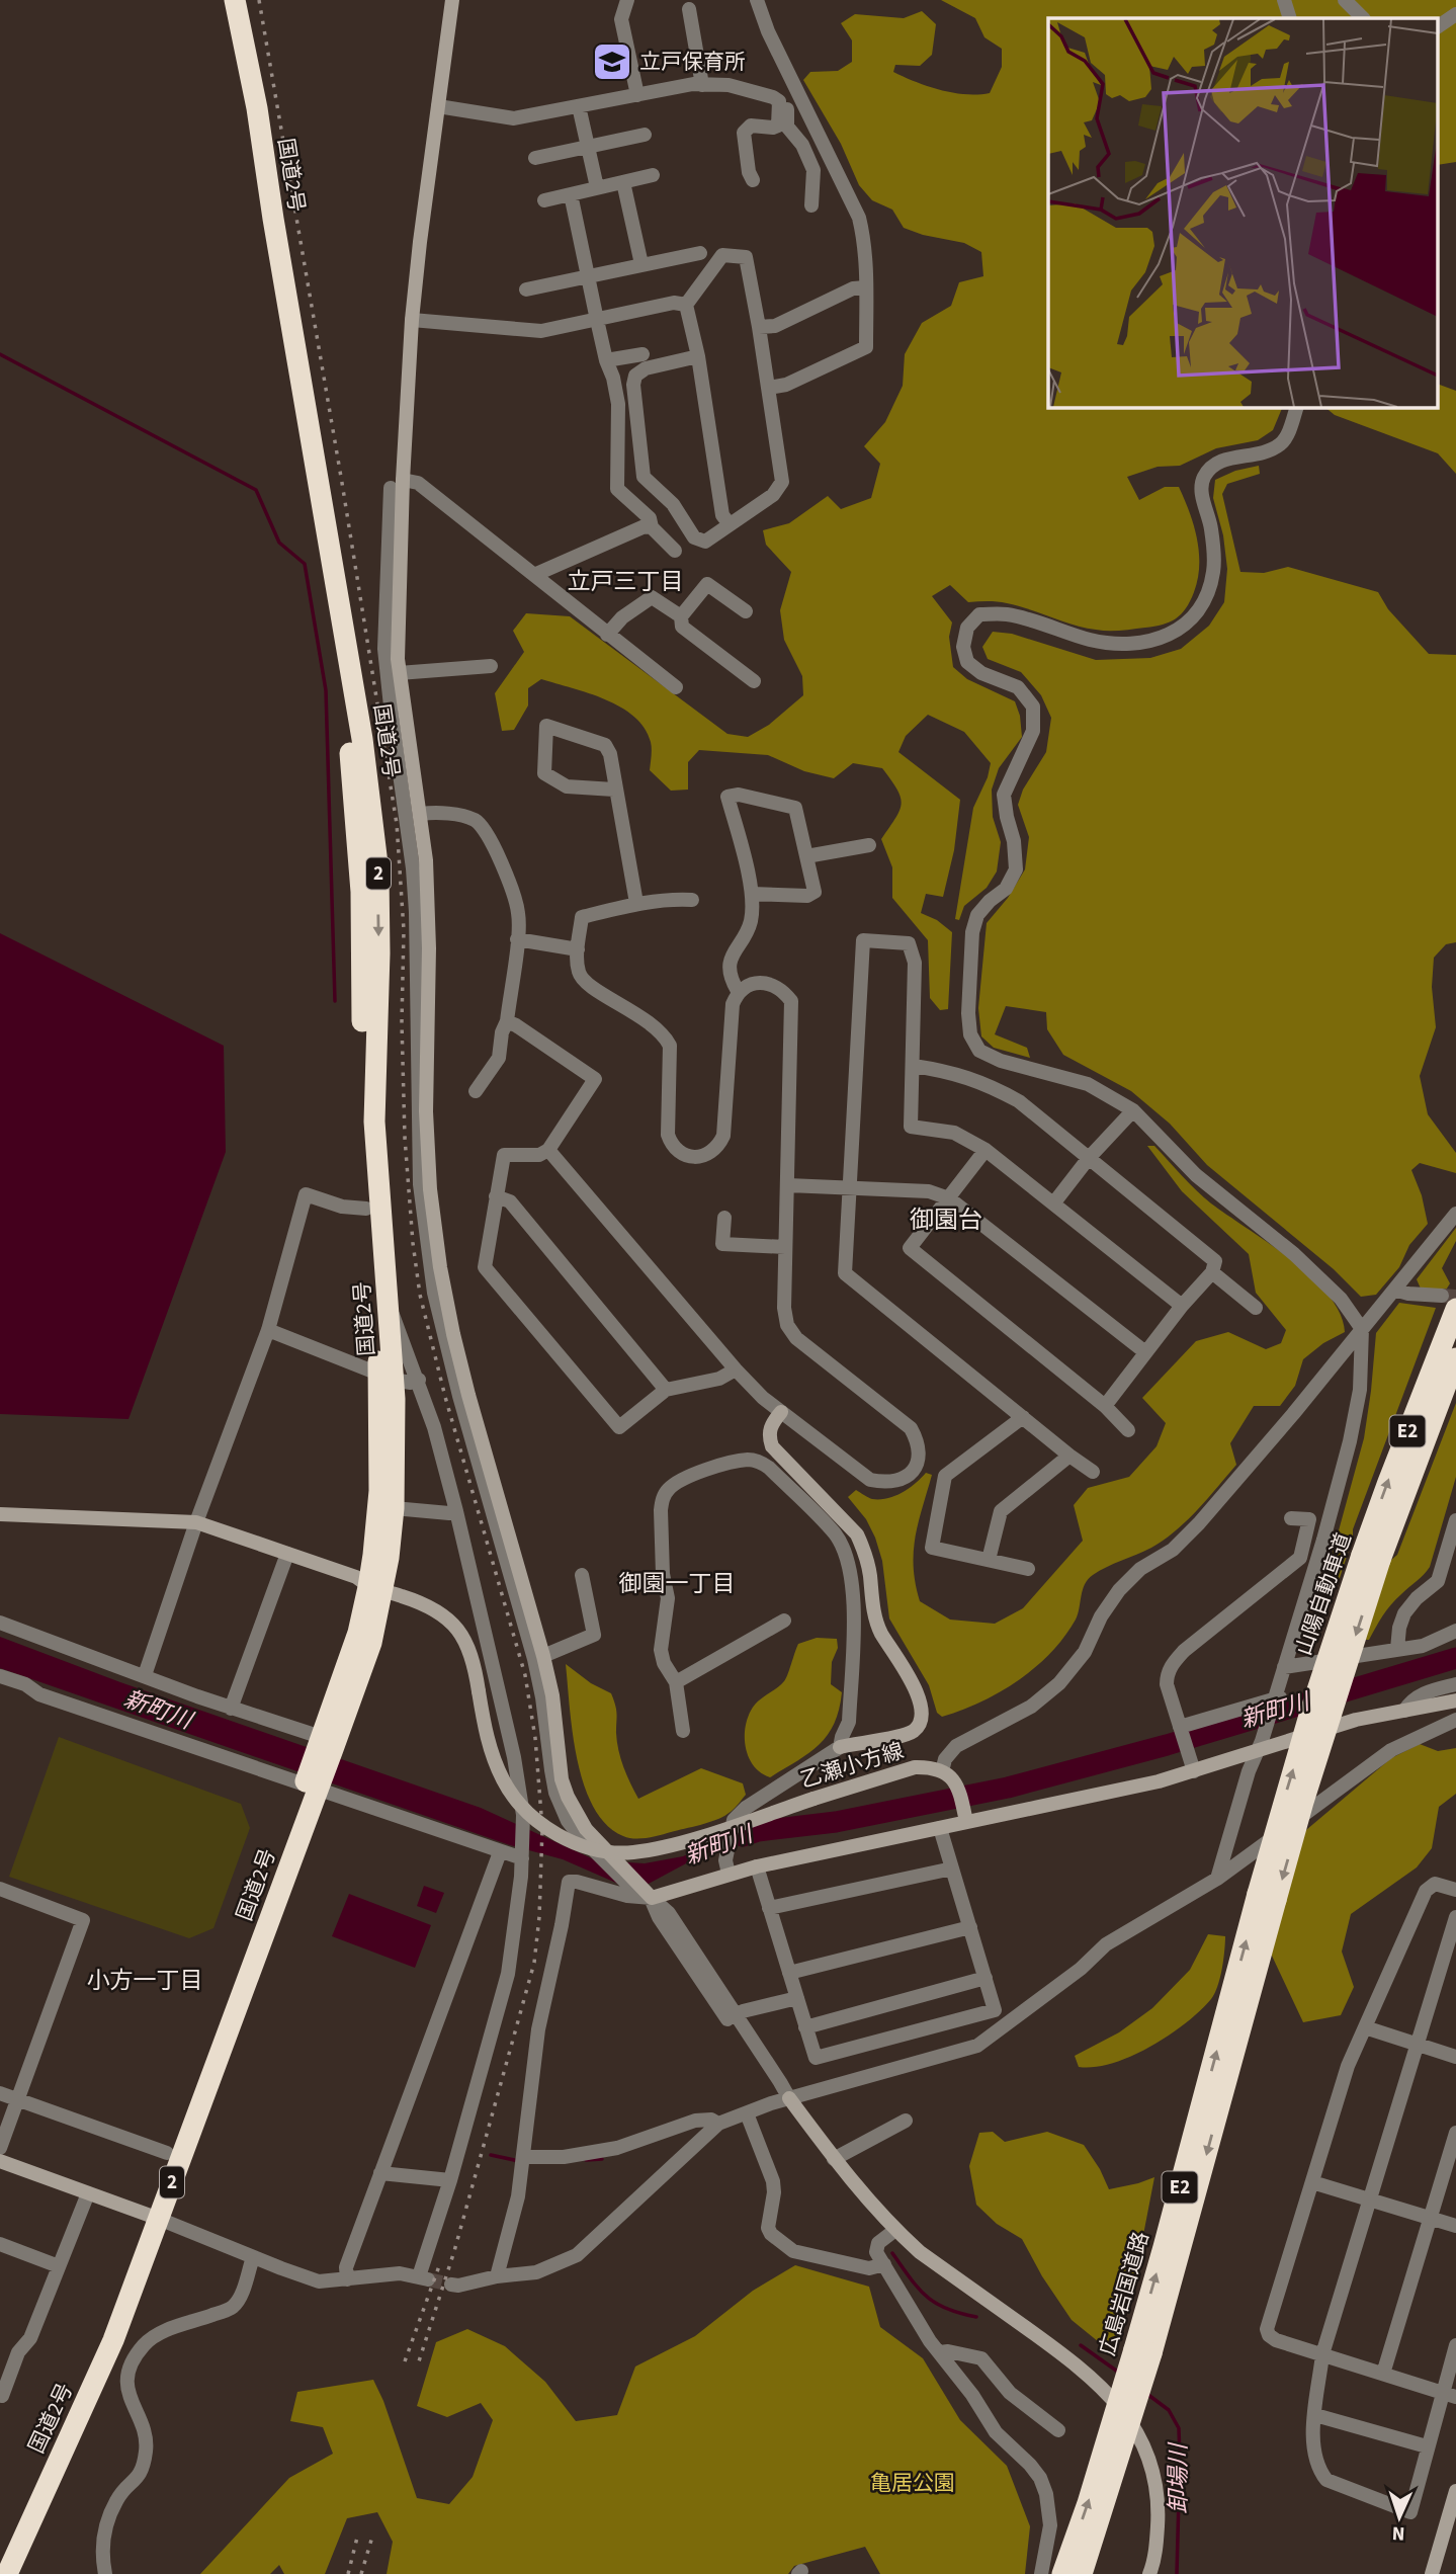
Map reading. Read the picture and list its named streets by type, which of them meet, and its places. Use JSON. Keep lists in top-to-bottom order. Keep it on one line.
{"streets":{"highway":["国道2号","2","E2","山陽自動車道","広島岩国道路"],"street":["乙瀬小方線"]},"crossings":[["国道2号","乙瀬小方線"],["山陽自動車道","広島岩国道路"]],"districts":["立戸三丁目","御園台","御園一丁目","小方一丁目"],"water":["新町川","卸場川"],"parks":["亀居公園"],"places":{"school or university":["立戸保育所"]},"north":"bottom"}
